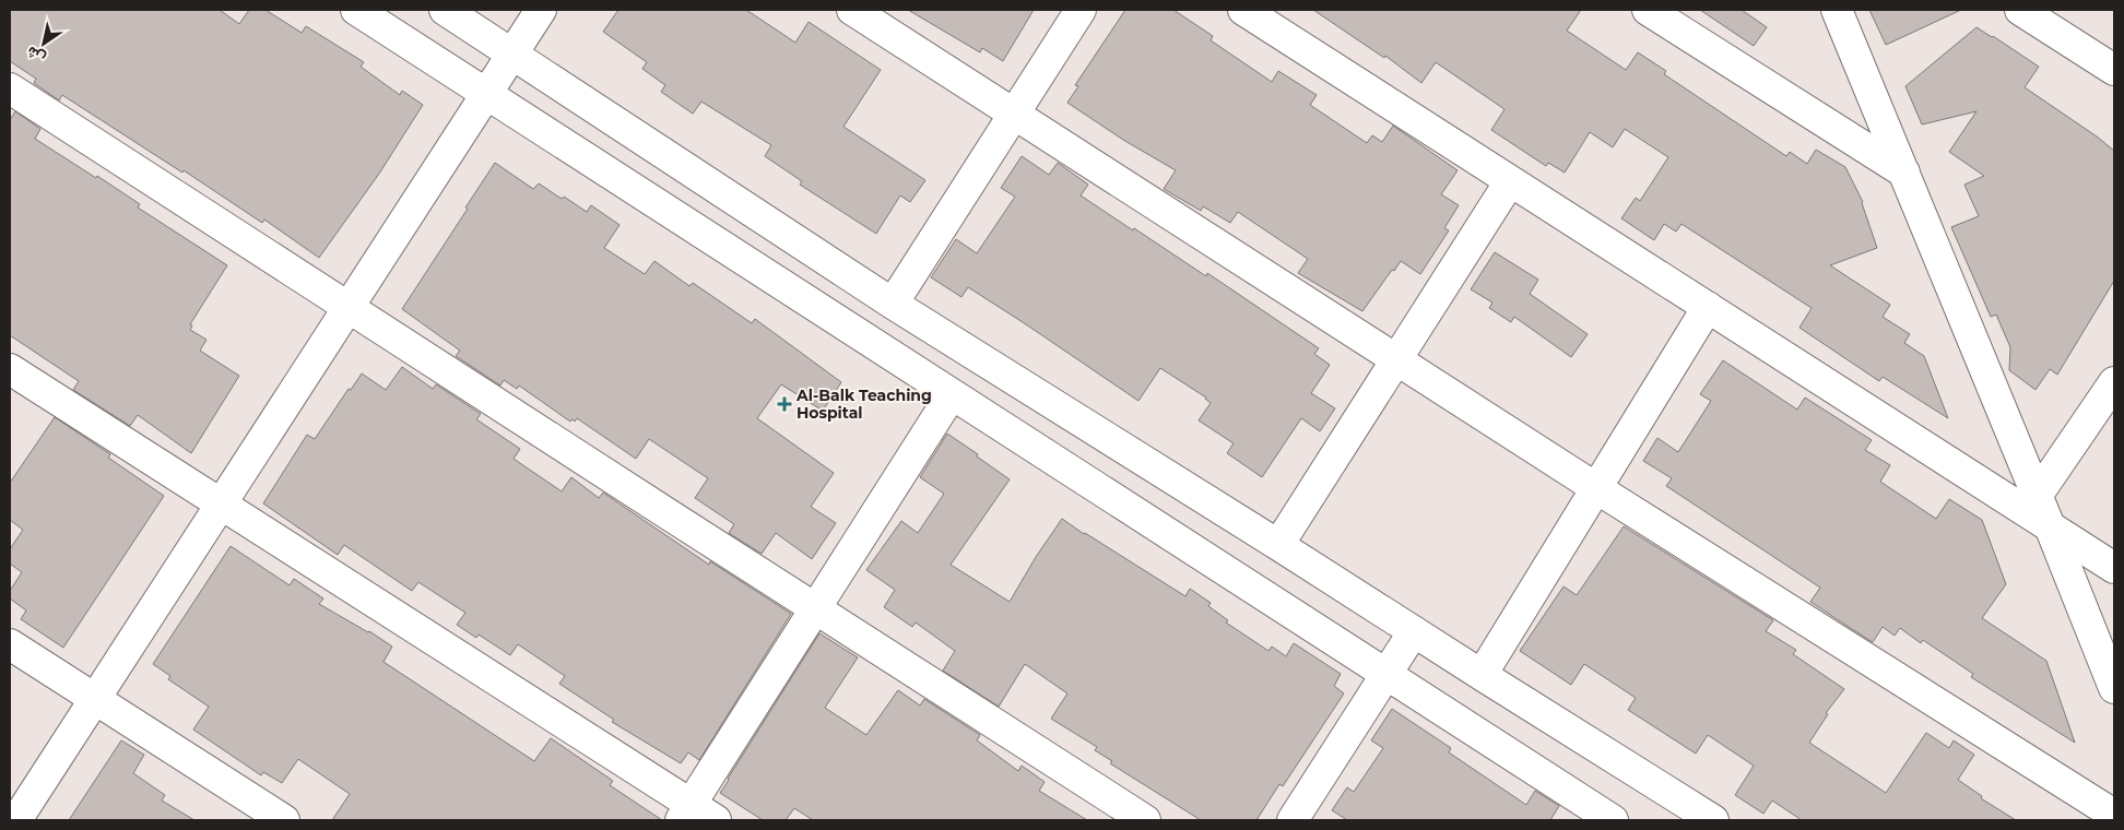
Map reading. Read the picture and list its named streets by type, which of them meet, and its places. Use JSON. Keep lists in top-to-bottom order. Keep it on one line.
{"places":{"health":["Al-Balk Teaching Hospital"]},"north":"bottom left"}
